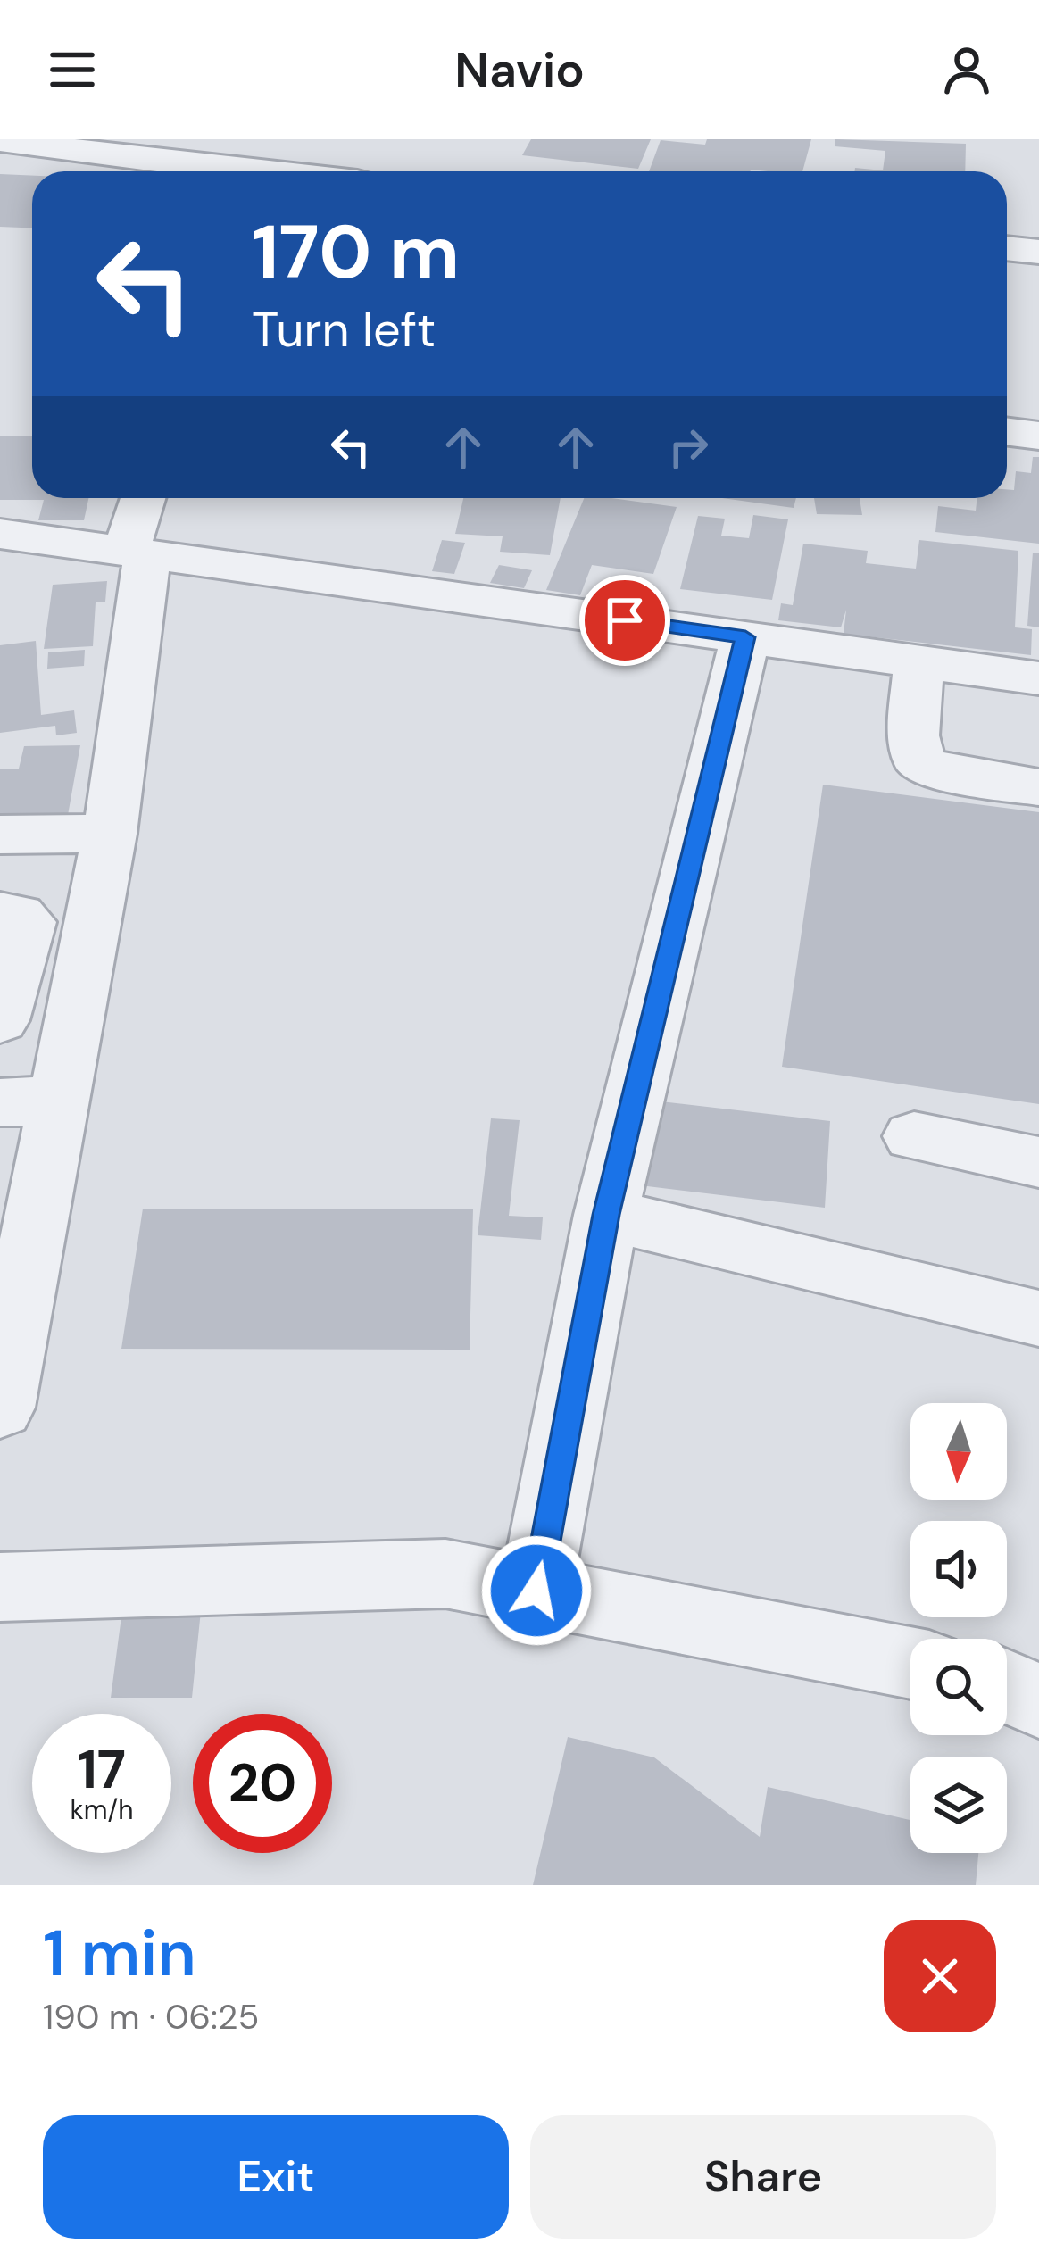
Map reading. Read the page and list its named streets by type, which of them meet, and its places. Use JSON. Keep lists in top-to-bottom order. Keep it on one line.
{"north":"bottom","page":{"header":"Navio","turn":["170 m","Turn left"],"speed":"17 km/h","limit":"20","heading":["1 min","190 m · 06:25"],"buttons":["Exit","Share"]}}
